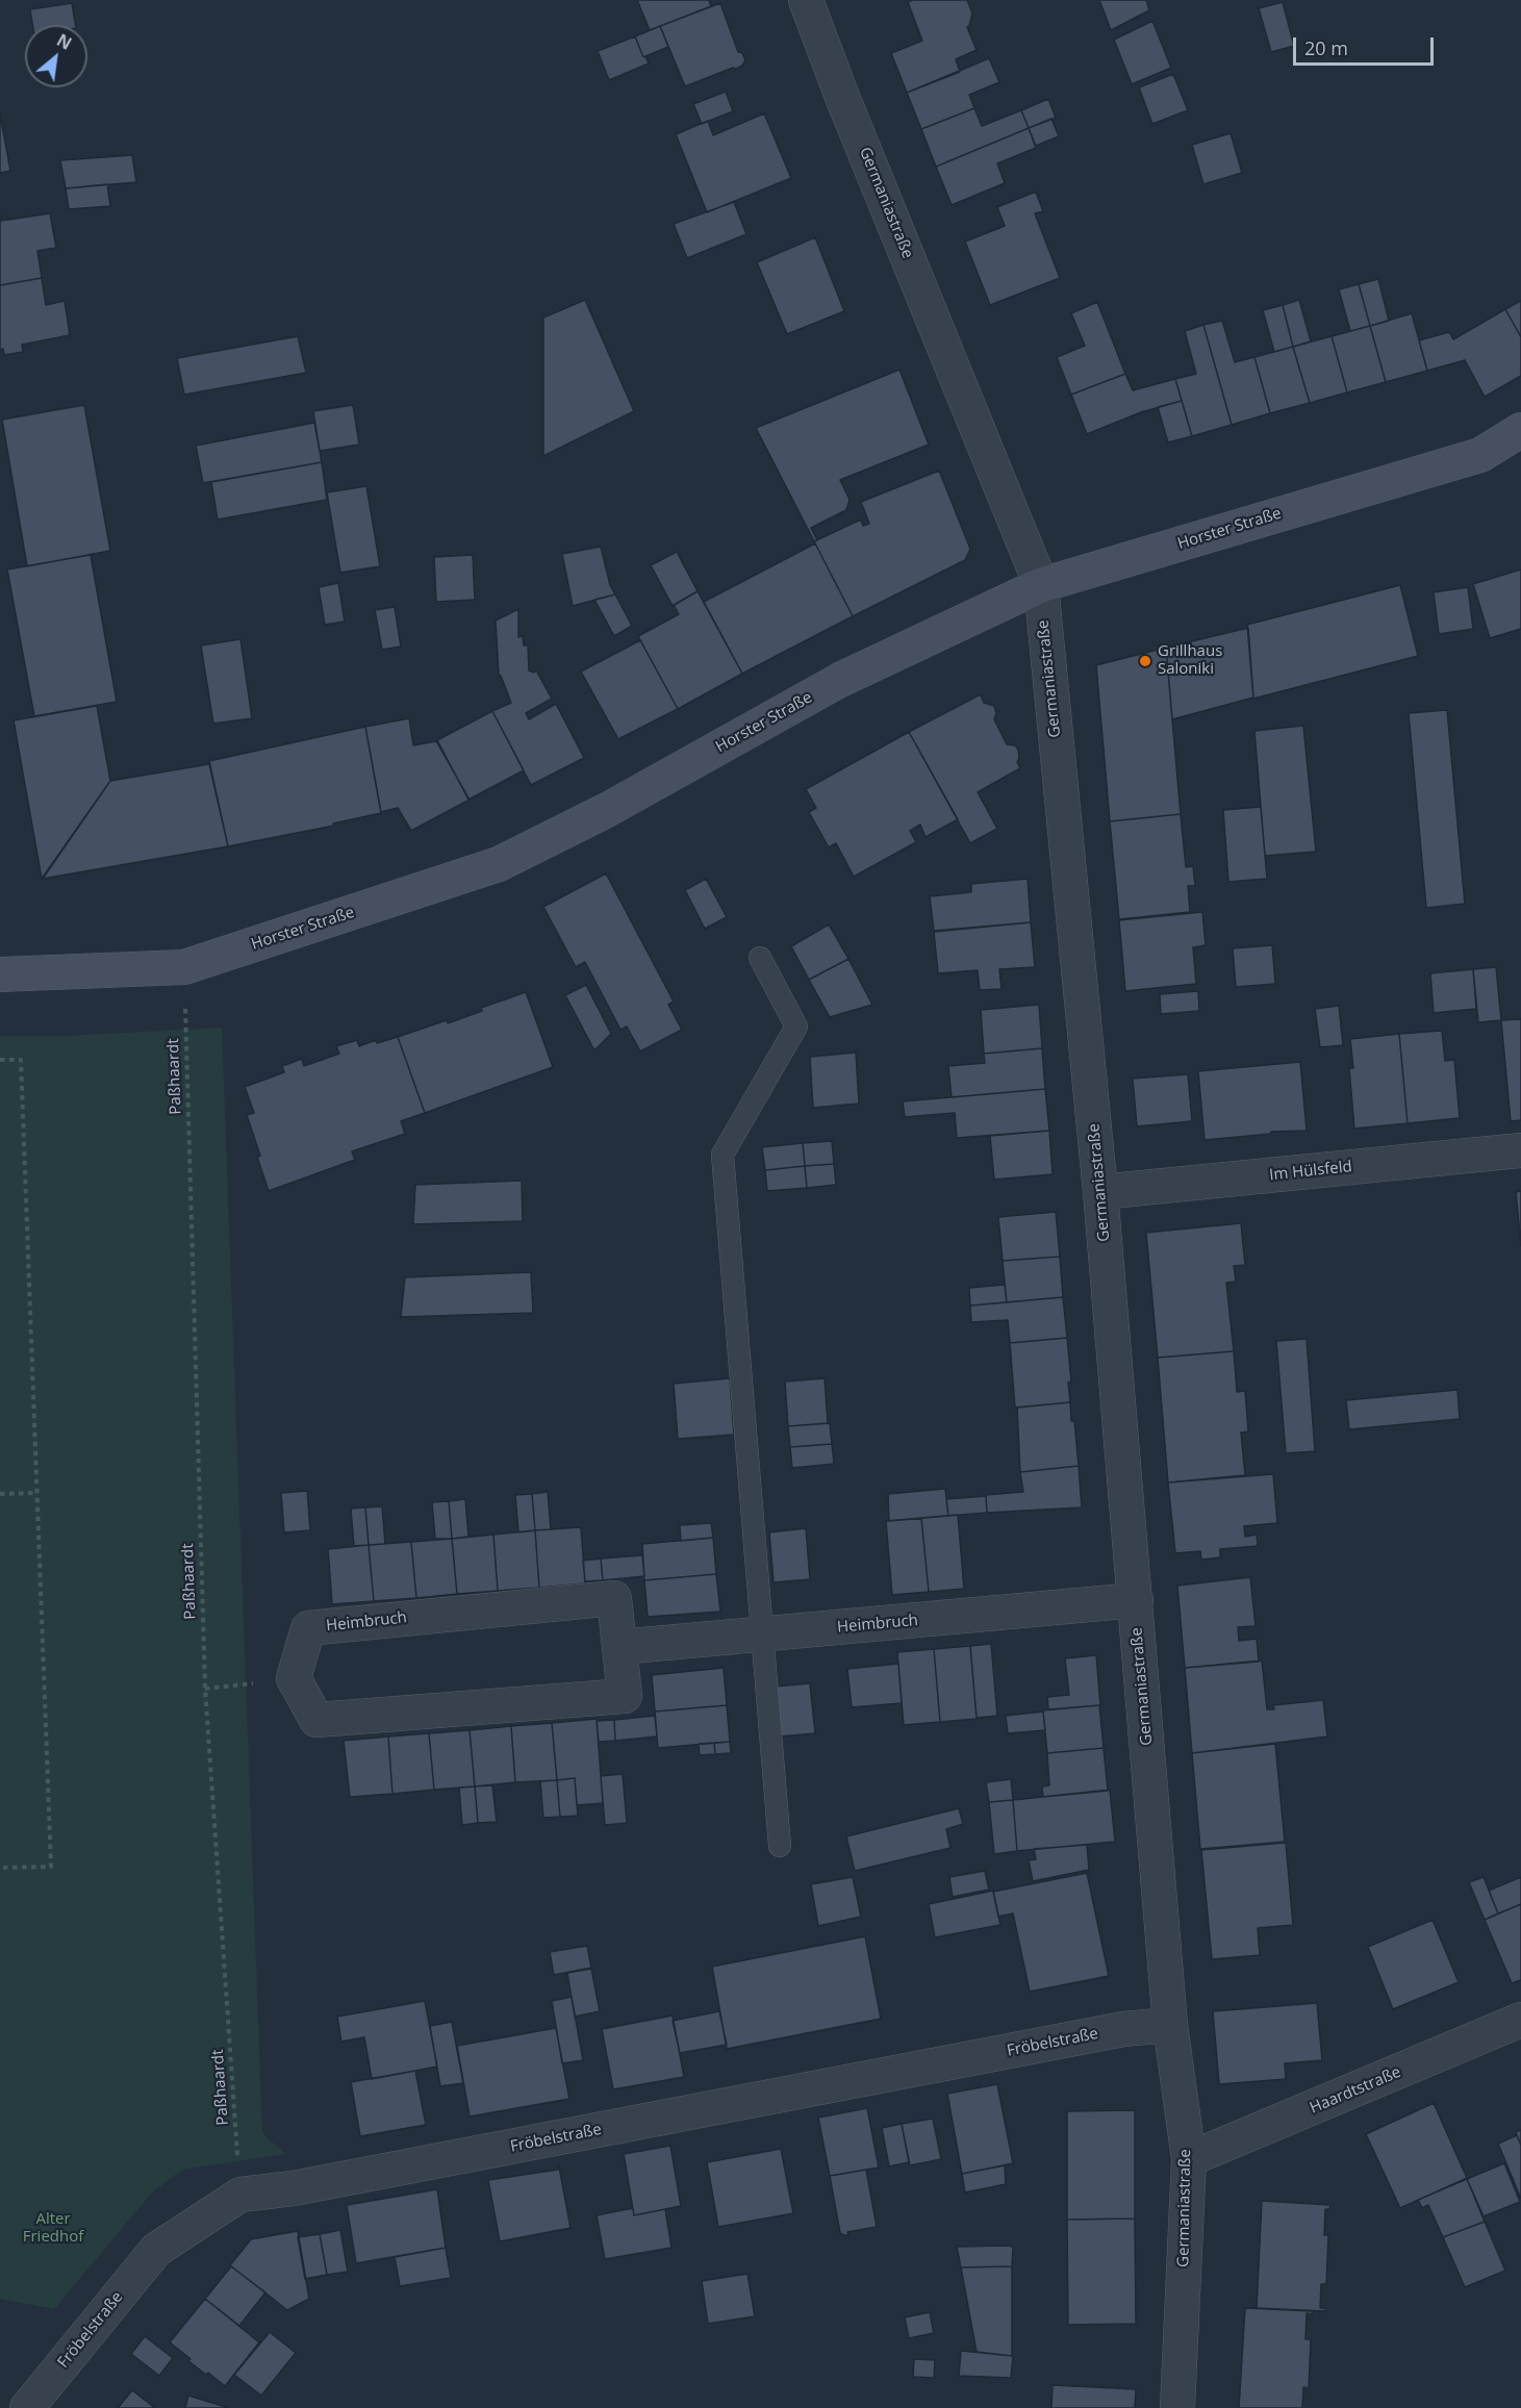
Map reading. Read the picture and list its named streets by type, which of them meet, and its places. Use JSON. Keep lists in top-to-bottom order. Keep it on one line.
{"streets":{"main road":["Horster Straße"],"street":["Germaniastraße","Im Hülsfeld","Heimbruch","Fröbelstraße","Haardtstraße"],"path":["Paßhaardt"]},"crossings":[["Germaniastraße","Horster Straße"],["Germaniastraße","Im Hülsfeld"],["Germaniastraße","Heimbruch"],["Germaniastraße","Fröbelstraße"],["Germaniastraße","Haardtstraße"],["Horster Straße","Paßhaardt"],["Paßhaardt","Fröbelstraße"]],"parks":["Alter Friedhof"],"places":["Grillhaus Saloniki"],"scale_bar":"20 m","north":"top right"}
